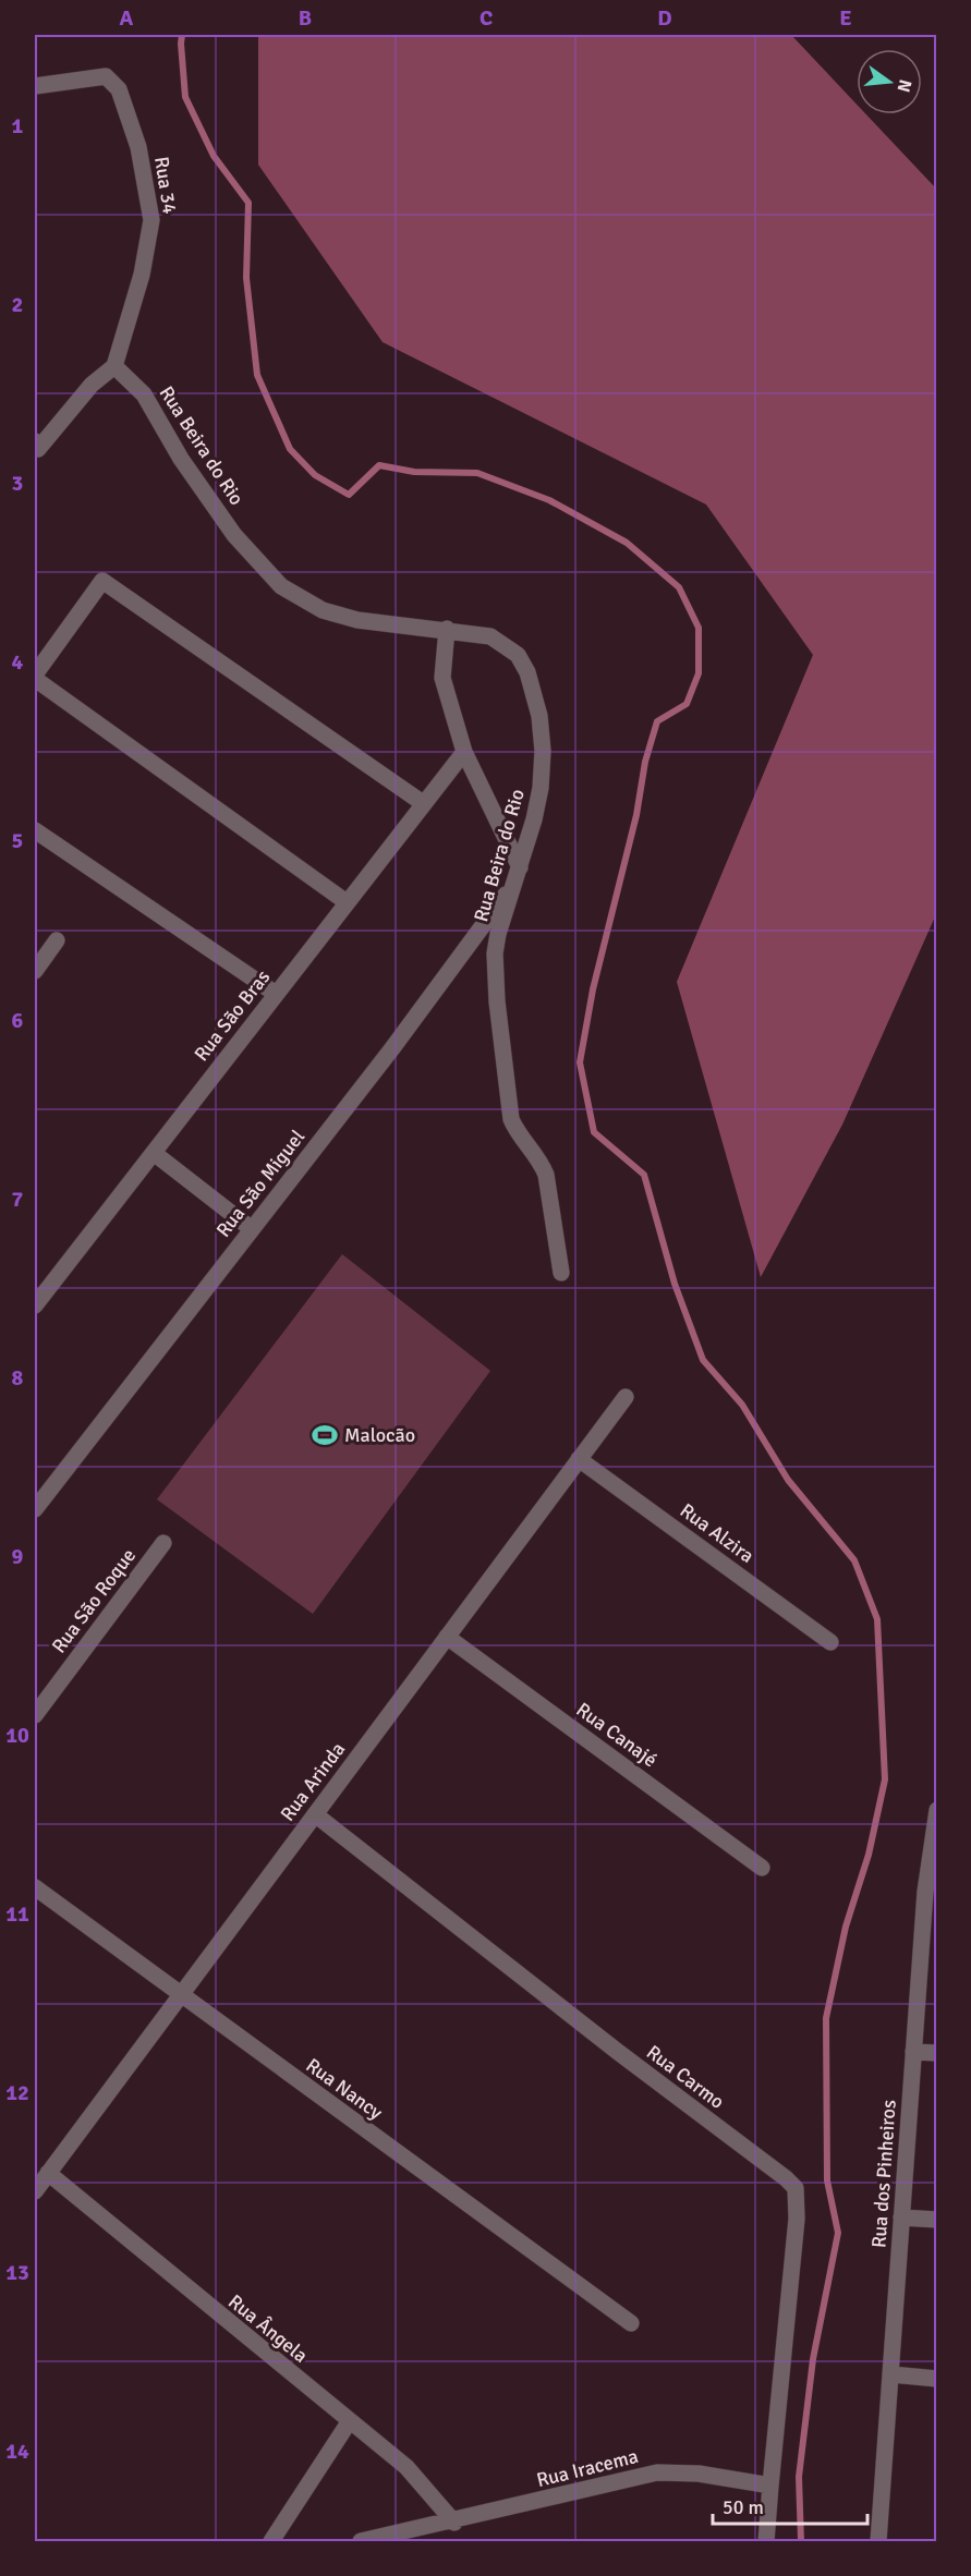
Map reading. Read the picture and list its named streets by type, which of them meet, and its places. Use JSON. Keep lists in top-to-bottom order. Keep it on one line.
{"streets":{"street":["Rua 34","Rua Beira do Rio","Rua São Bras","Rua São Miguel","Rua Alzira","Rua São Roque","Rua Canajé","Rua Arinda","Rua Carmo","Rua Nancy","Rua dos Pinheiros","Rua Ângela","Rua Iracema"]},"crossings":[["Rua 34","Rua Beira do Rio"],["Rua Beira do Rio","Rua São Miguel"],["Rua Alzira","Rua Arinda"],["Rua Canajé","Rua Arinda"],["Rua Arinda","Rua Carmo"],["Rua Arinda","Rua Nancy"],["Rua Arinda","Rua Ângela"],["Rua Carmo","Rua Iracema"],["Rua Ângela","Rua Iracema"]],"places":{"sports":["Malocão"]},"scale_bar":"50 m","north":"right","grid":{"columns":["A","B","C","D","E"],"rows":["1","2","3","4","5","6","7","8","9","10","11","12","13","14"]}}
